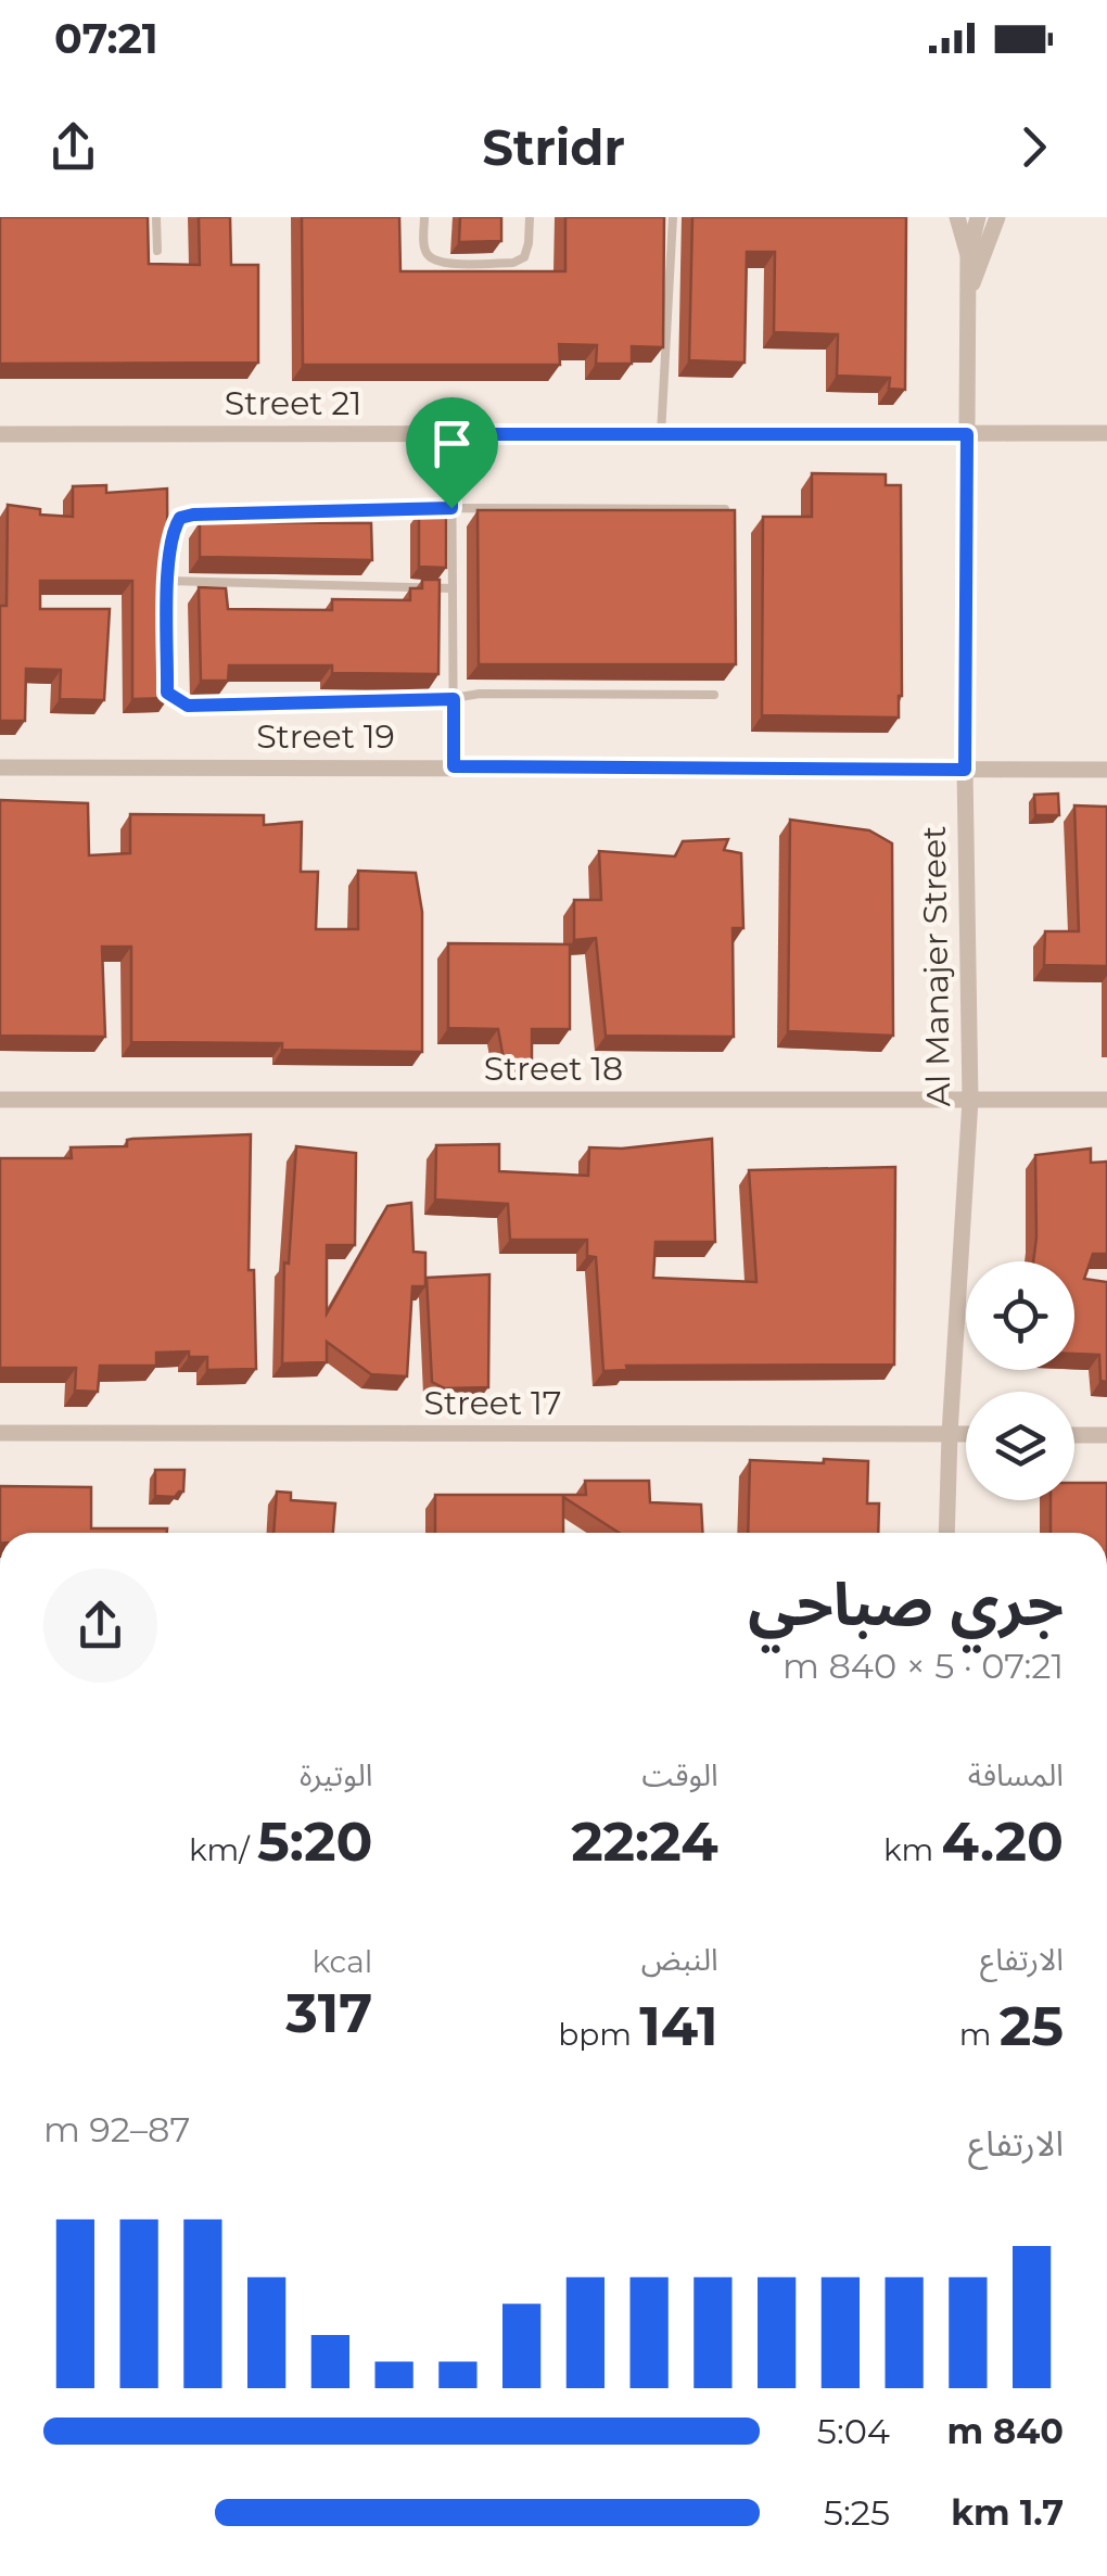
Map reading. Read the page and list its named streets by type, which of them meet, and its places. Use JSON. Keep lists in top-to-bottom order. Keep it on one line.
{"streets":{"street":["Street 21","Street 19","Al Manajer Street","Street 18","Street 17"]},"crossings":[["Street 21","Al Manajer Street"],["Street 19","Al Manajer Street"],["Al Manajer Street","Street 18"],["Al Manajer Street","Street 17"]],"page":{"status":"07:21","header":"Stridr","heading":["جري صباحي","07:21 · 5 × 840 m"],"stats":[["المسافة","4.20 km"],["الوقت","22:24"],["الوتيرة","5:20 /km"],["الارتفاع","25 m"],["النبض","141 bpm"],["kcal","317"]],"chart":["الارتفاع","87–92 m"],"list":[{"name":"840 m","note":"5:04"},{"name":"1.7 km","note":"5:25"}]}}
